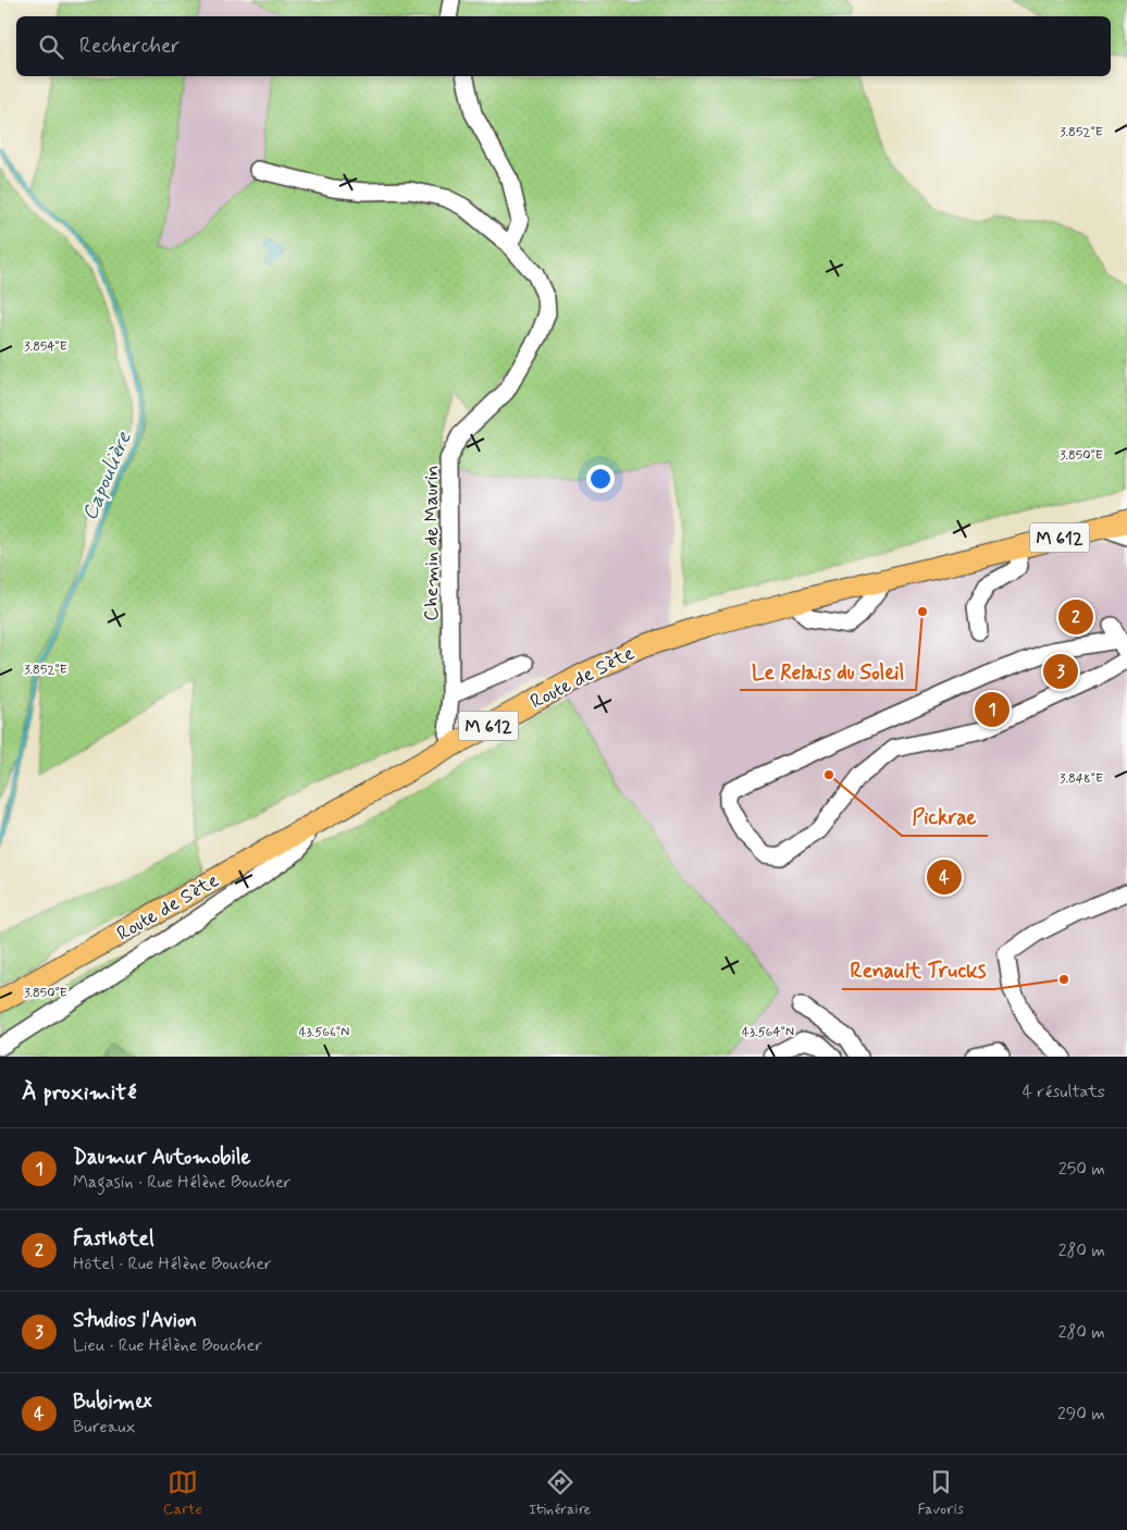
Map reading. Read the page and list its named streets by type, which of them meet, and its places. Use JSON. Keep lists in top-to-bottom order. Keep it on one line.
{"streets":{"main road":["M 612","Route de Sète"],"street":["Chemin de Maurin"]},"crossings":[["Chemin de Maurin","Route de Sète"]],"water":["Capoulière"],"places":["Le Relais du Soleil","Pickrae","Renault Trucks"],"page":{"search":"Rechercher","pins":["2","3","1","4"],"heading":["À proximité","4 résultats"],"list":[{"mark":"1","name":"Daumur Automobile","note":"Magasin · Rue Hélène Boucher","value":"250 m"},{"mark":"2","name":"Fasthôtel","note":"Hôtel · Rue Hélène Boucher","value":"280 m"},{"mark":"3","name":"Studios l'Avion","note":"Lieu · Rue Hélène Boucher","value":"280 m"},{"mark":"4","name":"Bubimex","note":"Bureaux","value":"290 m"}],"nav":["Carte","Itinéraire","Favoris"]},"coordinates":["3.852°E","3.854°E","3.850°E","3.848°E","43.566°N","43.564°N"]}
